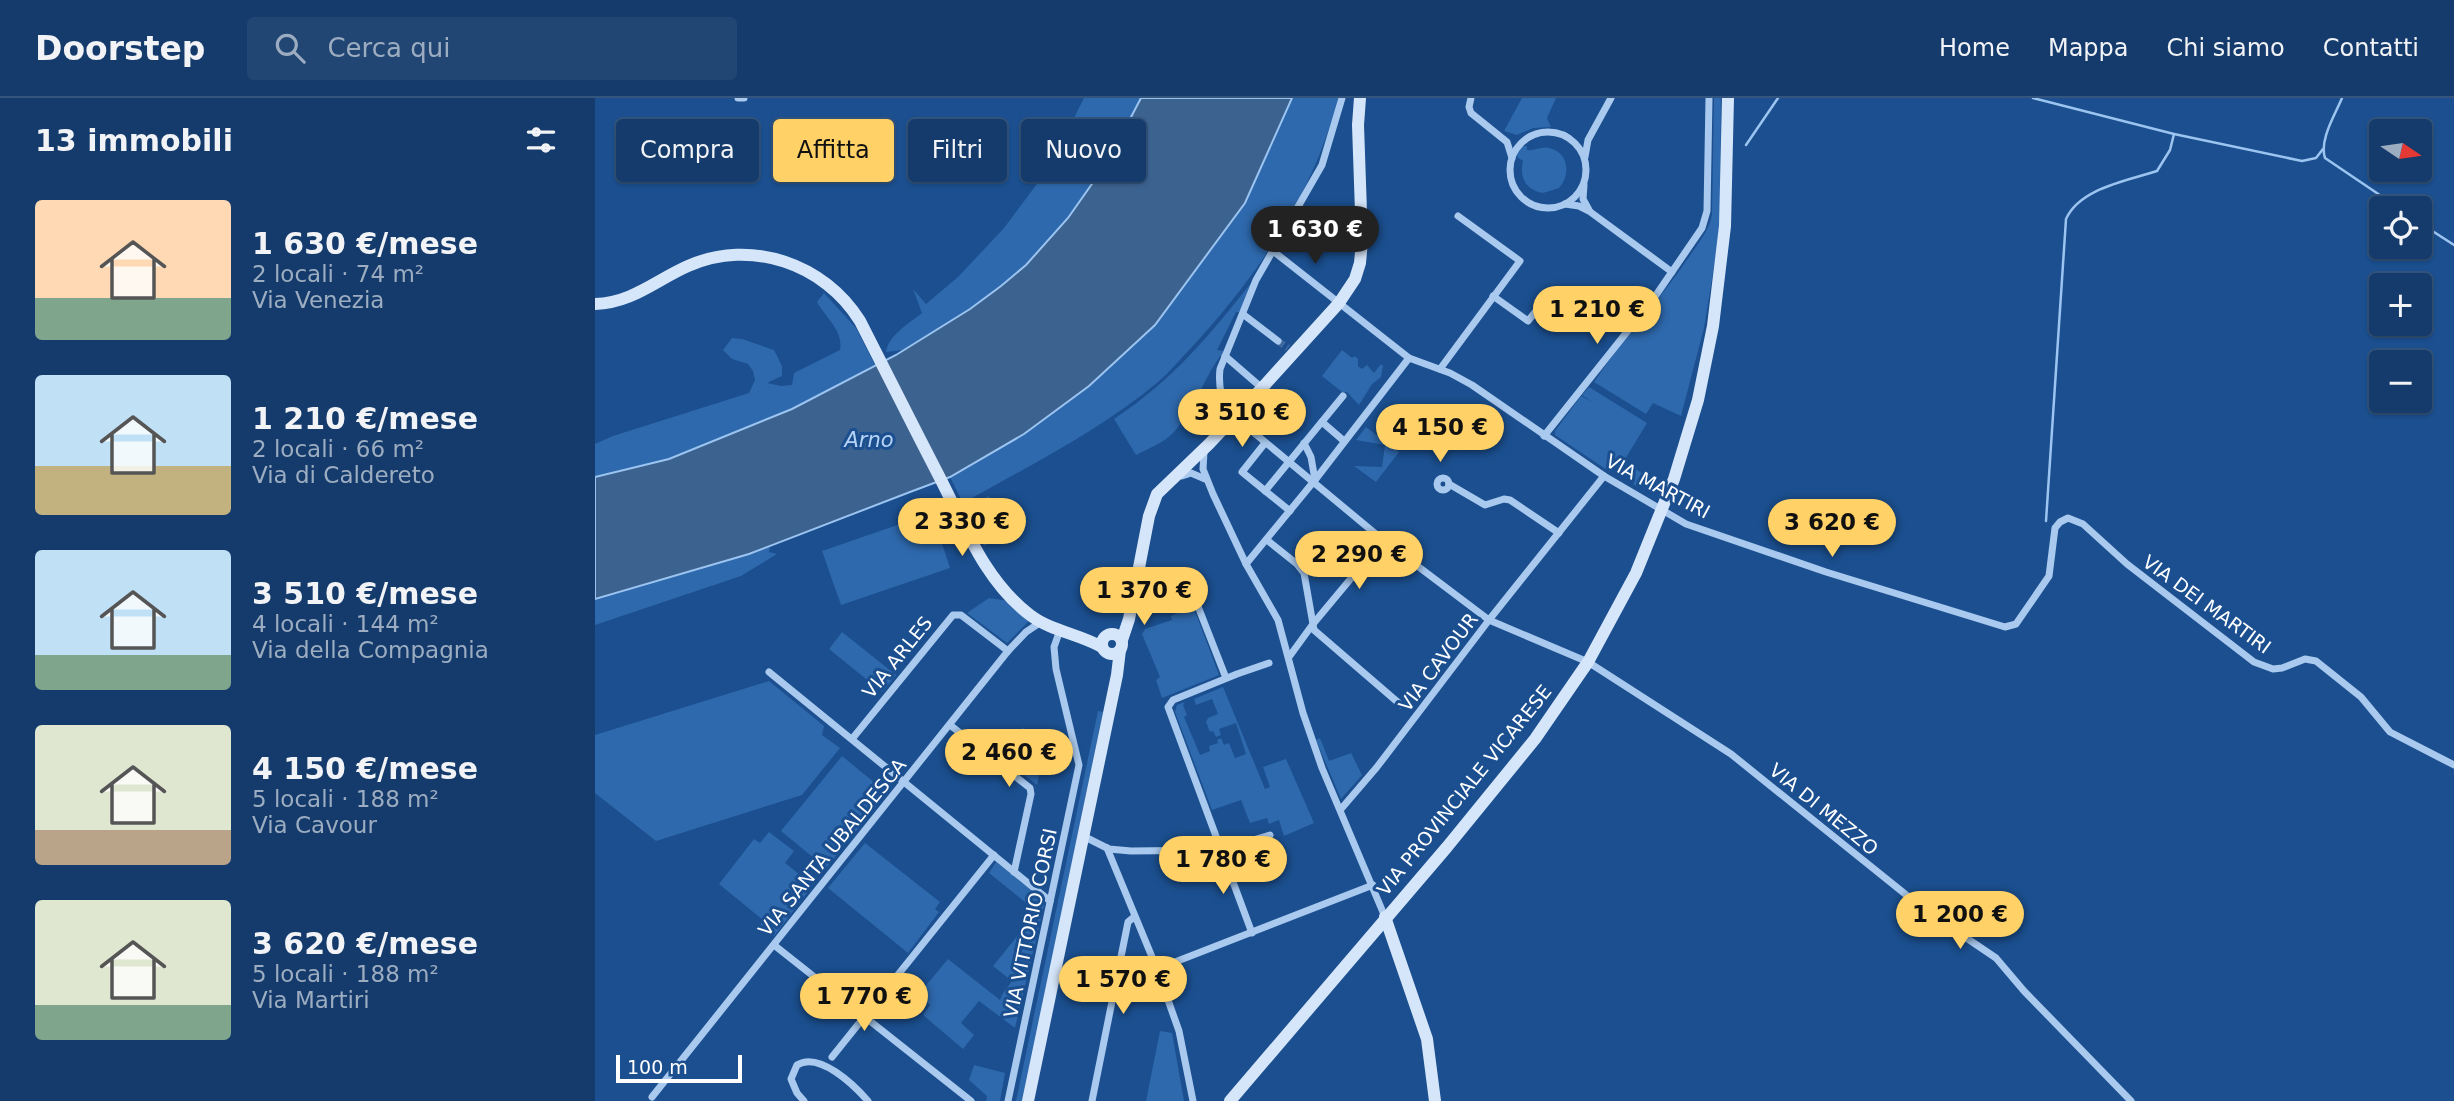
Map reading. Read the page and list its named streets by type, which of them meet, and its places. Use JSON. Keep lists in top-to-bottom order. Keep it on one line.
{"streets":{"main road":["VIA PROVINCIALE VICARESE"],"street":["VIA MARTIRI","VIA DEI MARTIRI","VIA ARLES","VIA CAVOUR","VIA DI MEZZO","VIA SANTA UBALDESCA","VIA VITTORIO CORSI"]},"crossings":[["VIA MARTIRI","VIA DEI MARTIRI"],["VIA MARTIRI","VIA CAVOUR"],["VIA MARTIRI","VIA PROVINCIALE VICARESE"],["VIA ARLES","VIA SANTA UBALDESCA"],["VIA CAVOUR","VIA DI MEZZO"],["VIA PROVINCIALE VICARESE","VIA DI MEZZO"]],"water":["Arno"],"scale_bar":"100 m","north":"right","page":{"header":"Doorstep","search":"Cerca qui","nav":["Home","Mappa","Chi siamo","Contatti"],"heading":"13 immobili","map_buttons":["+","−"],"chip":["Compra","Affitta","Filtri","Nuovo"],"list":[{"name":"1 630 €/mese","note":"2 locali · 74 m² · Via Venezia"},{"name":"1 210 €/mese","note":"2 locali · 66 m² · Via di Caldereto"},{"name":"3 510 €/mese","note":"4 locali · 144 m² · Via della Compagnia"},{"name":"4 150 €/mese","note":"5 locali · 188 m² · Via Cavour"},{"name":"3 620 €/mese","note":"5 locali · 188 m² · Via Martiri"}],"price":["1 630 €","1 210 €","3 510 €","4 150 €","2 330 €","3 620 €","2 290 €","1 370 €","2 460 €","1 780 €","1 200 €","1 570 €","1 770 €"],"scale":"100 m"}}
